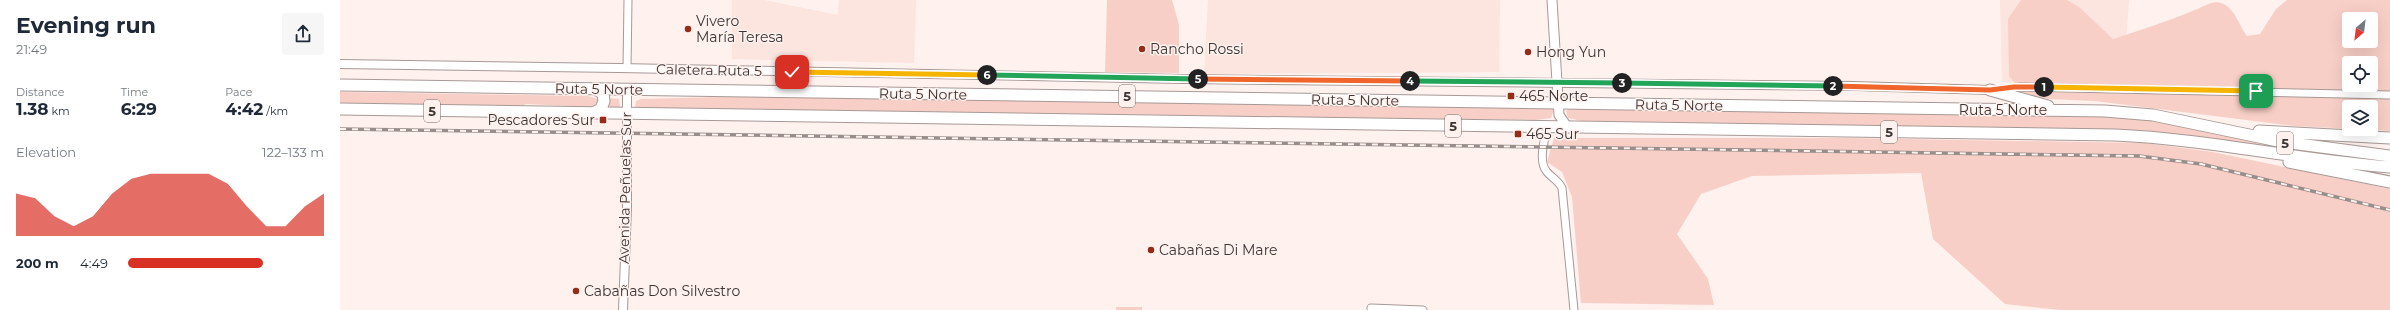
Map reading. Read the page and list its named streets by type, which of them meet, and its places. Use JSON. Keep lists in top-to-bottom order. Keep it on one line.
{"streets":{"highway":["Ruta 5 Norte","5"],"street":["Caletera Ruta 5","Avenida Peñuelas Sur"]},"crossings":[["Ruta 5 Norte","Avenida Peñuelas Sur"]],"places":{"other":["Vivero María Teresa","Rancho Rossi","Hong Yun","Cabañas Di Mare","Cabañas Don Silvestro"],"transit":["465 Norte","Pescadores Sur","465 Sur"]},"north":"bottom left","page":{"heading":["Evening run","21:49"],"pins":["6","5","4","3","2","1"],"stats":[["Distance","1.38 km"],["Time","6:29"],["Pace","4:42 /km"]],"chart":["Elevation","122–133 m"],"list":[{"name":"200 m","note":"4:49"}]}}
